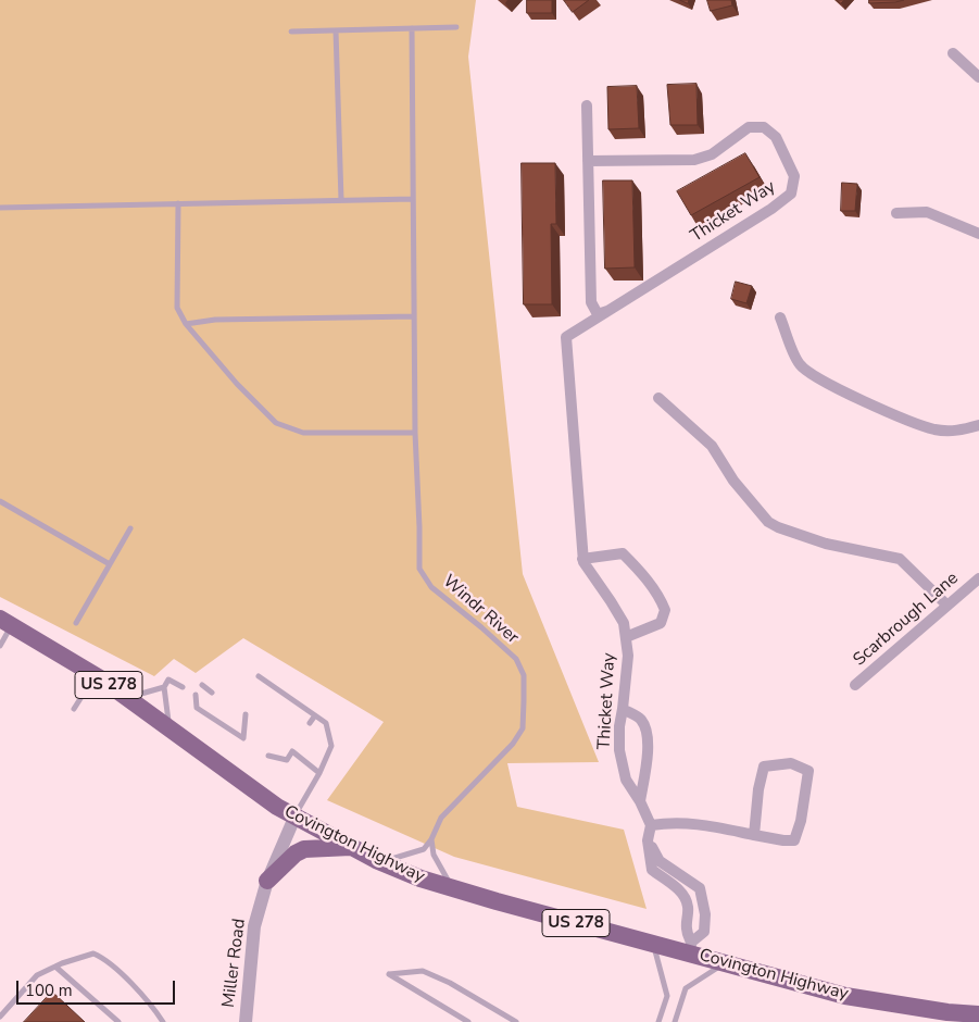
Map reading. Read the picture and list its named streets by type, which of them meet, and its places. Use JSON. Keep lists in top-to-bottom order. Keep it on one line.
{"streets":{"main road":["US 278","Covington Highway"],"street":["Thicket Way","Scarbrough Lane","Miller Road"],"lane":["Windr River"]},"crossings":[["Covington Highway","Miller Road"]],"scale_bar":"100 m"}
